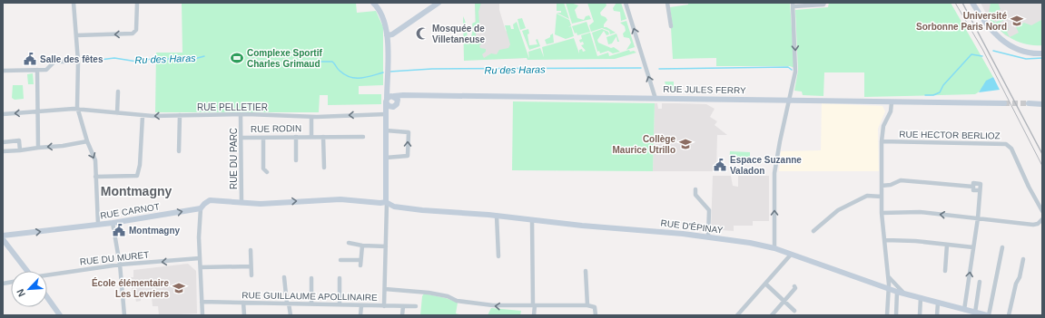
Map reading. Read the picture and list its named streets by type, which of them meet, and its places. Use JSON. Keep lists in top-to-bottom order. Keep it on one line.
{"streets":{"main road":["RUE JULES FERRY","RUE CARNOT","RUE D'ÉPINAY"],"street":["RUE PELLETIER","RUE RODIN","RUE HECTOR BERLIOZ","RUE DU PARC","RUE DU MURET","RUE GUILLAUME APOLLINAIRE"]},"crossings":[["RUE PELLETIER","RUE RODIN"],["RUE PELLETIER","RUE DU PARC"],["RUE RODIN","RUE DU PARC"],["RUE DU PARC","RUE CARNOT"],["RUE CARNOT","RUE D'ÉPINAY"]],"one_way":["RUE PELLETIER","RUE CARNOT","RUE DU MURET"],"districts":["Montmagny"],"water":["Ru des Haras"],"places":{"school or university":["Université Sorbonne Paris Nord","Collège Maurice Utrillo","École élémentaire Les Levriers"],"mosque":["Mosquée de Villetaneuse"],"sports":["Complexe Sportif Charles Grimaud"],"public building":["Salle des fêtes","Espace Suzanne Valadon","Montmagny"]},"north":"bottom left"}
